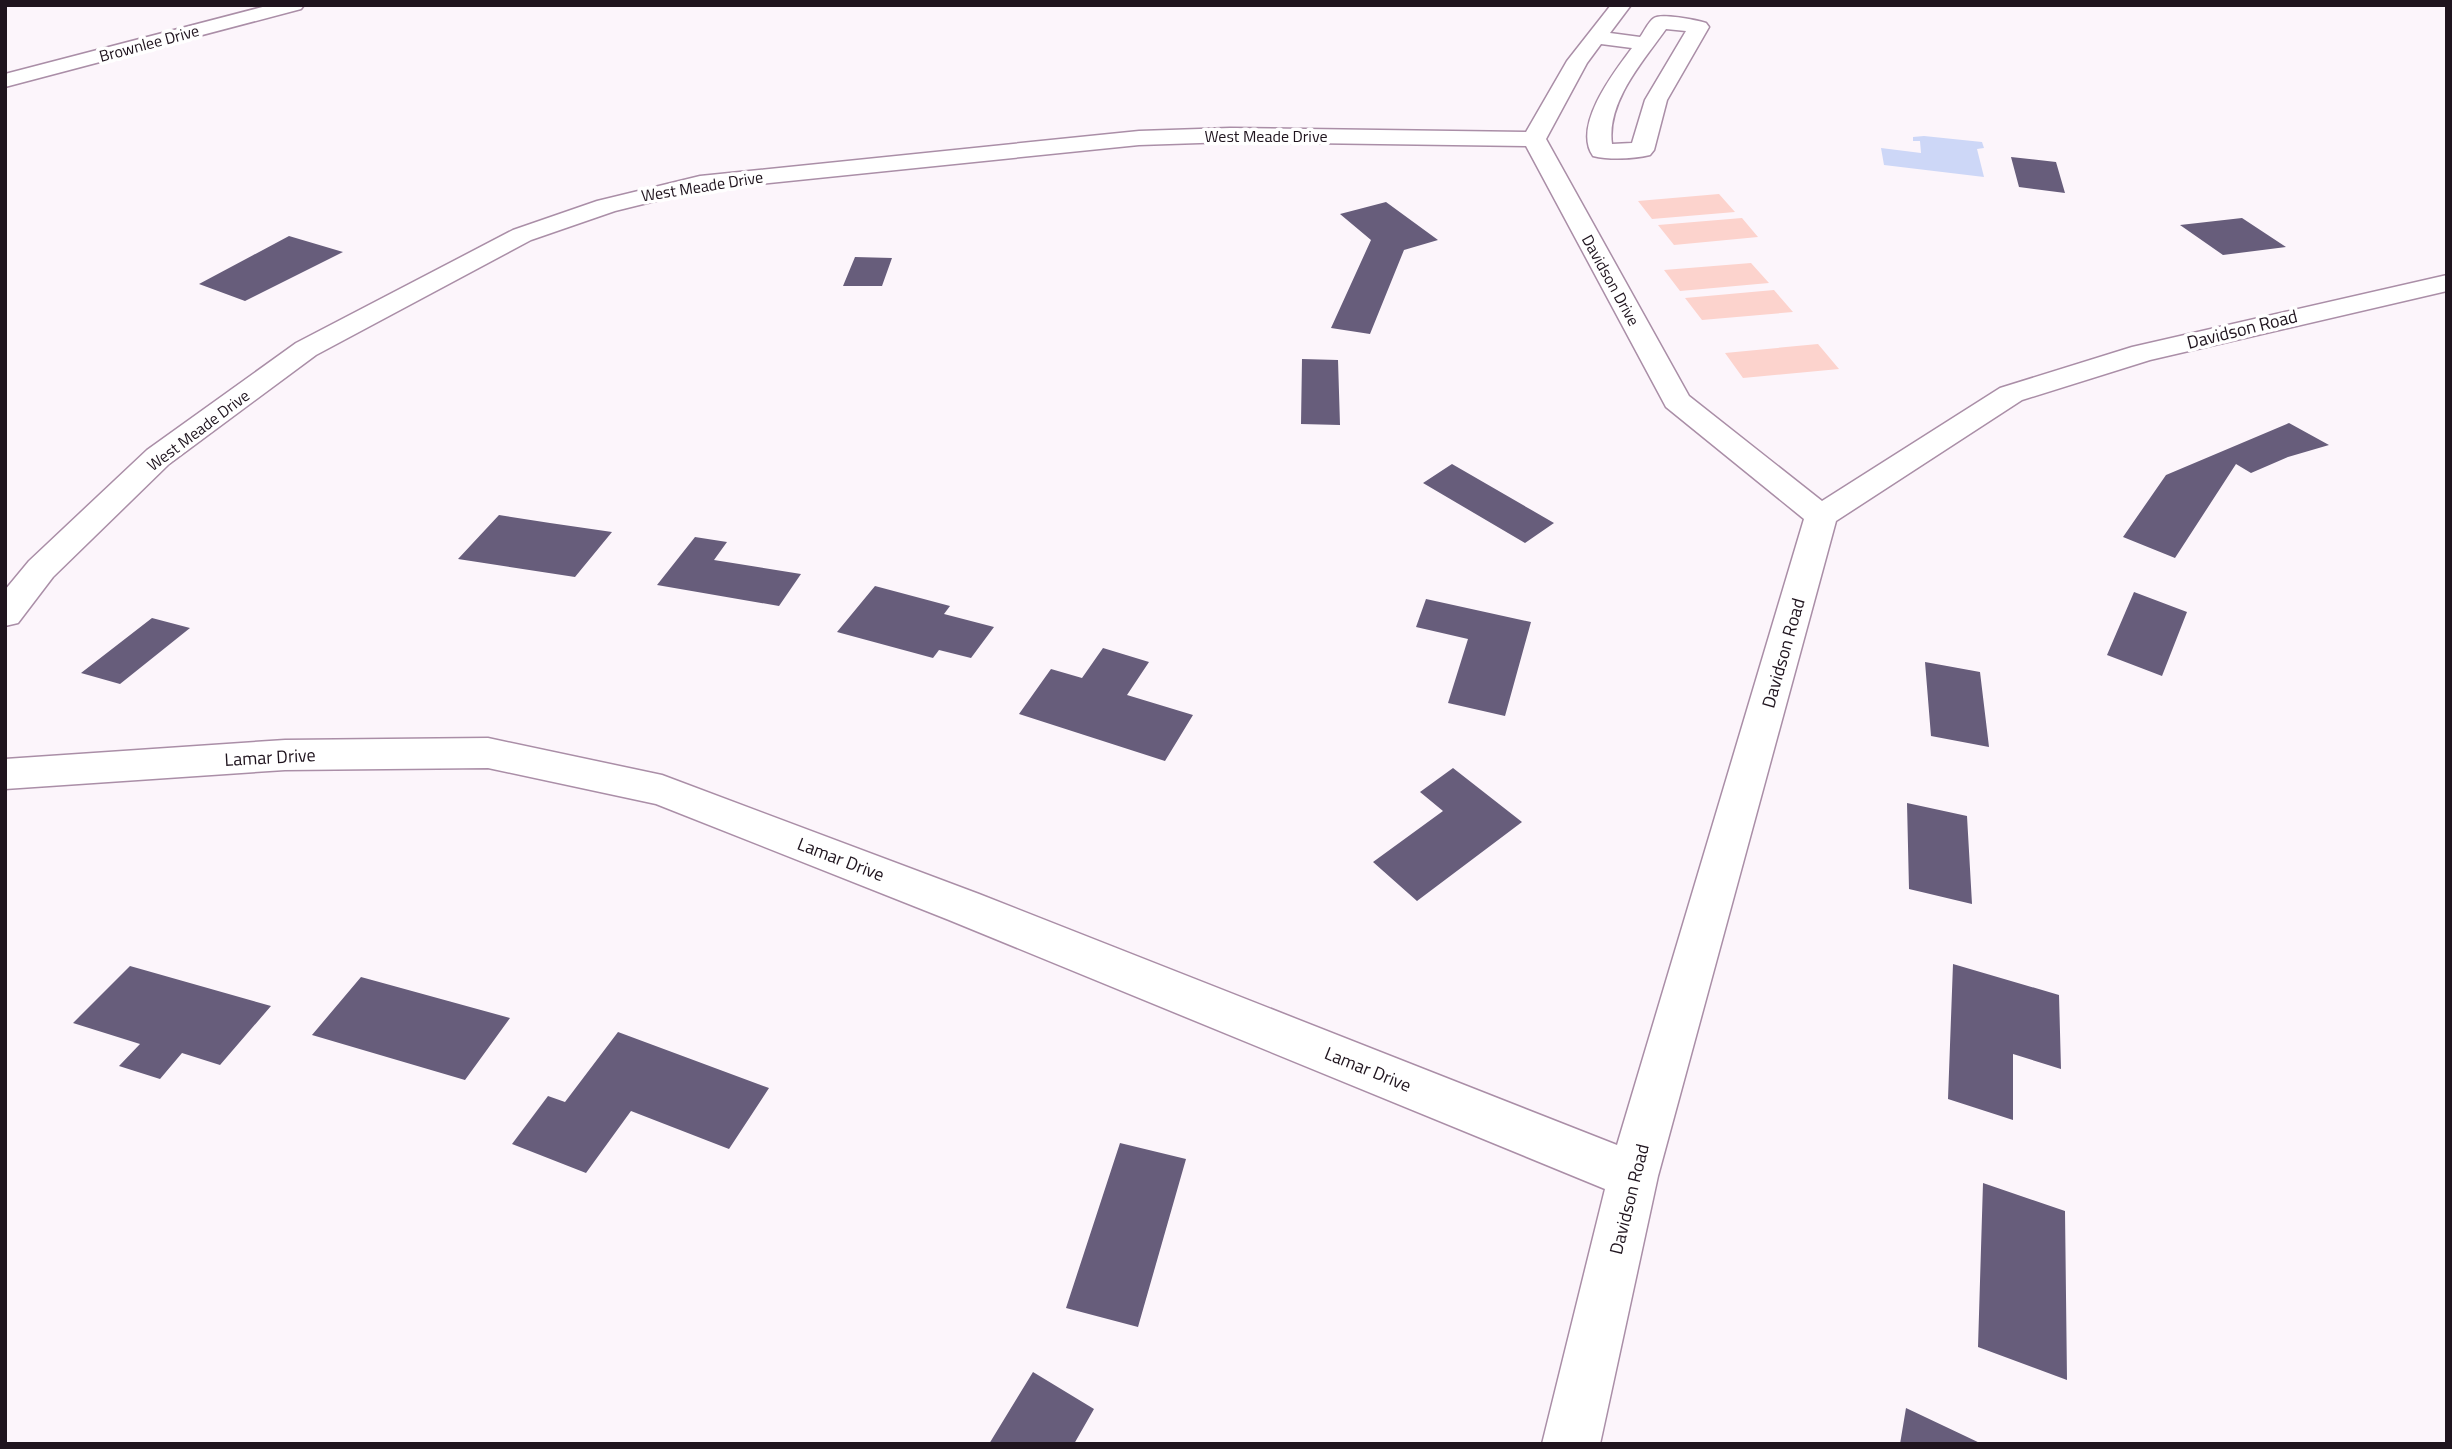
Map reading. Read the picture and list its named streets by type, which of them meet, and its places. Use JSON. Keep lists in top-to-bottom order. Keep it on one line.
{"streets":{"street":["Brownlee Drive","West Meade Drive","Davidson Drive","Davidson Road","Lamar Drive"]},"crossings":[["West Meade Drive","Davidson Drive"],["Davidson Drive","Davidson Road"],["Davidson Road","Lamar Drive"]]}
